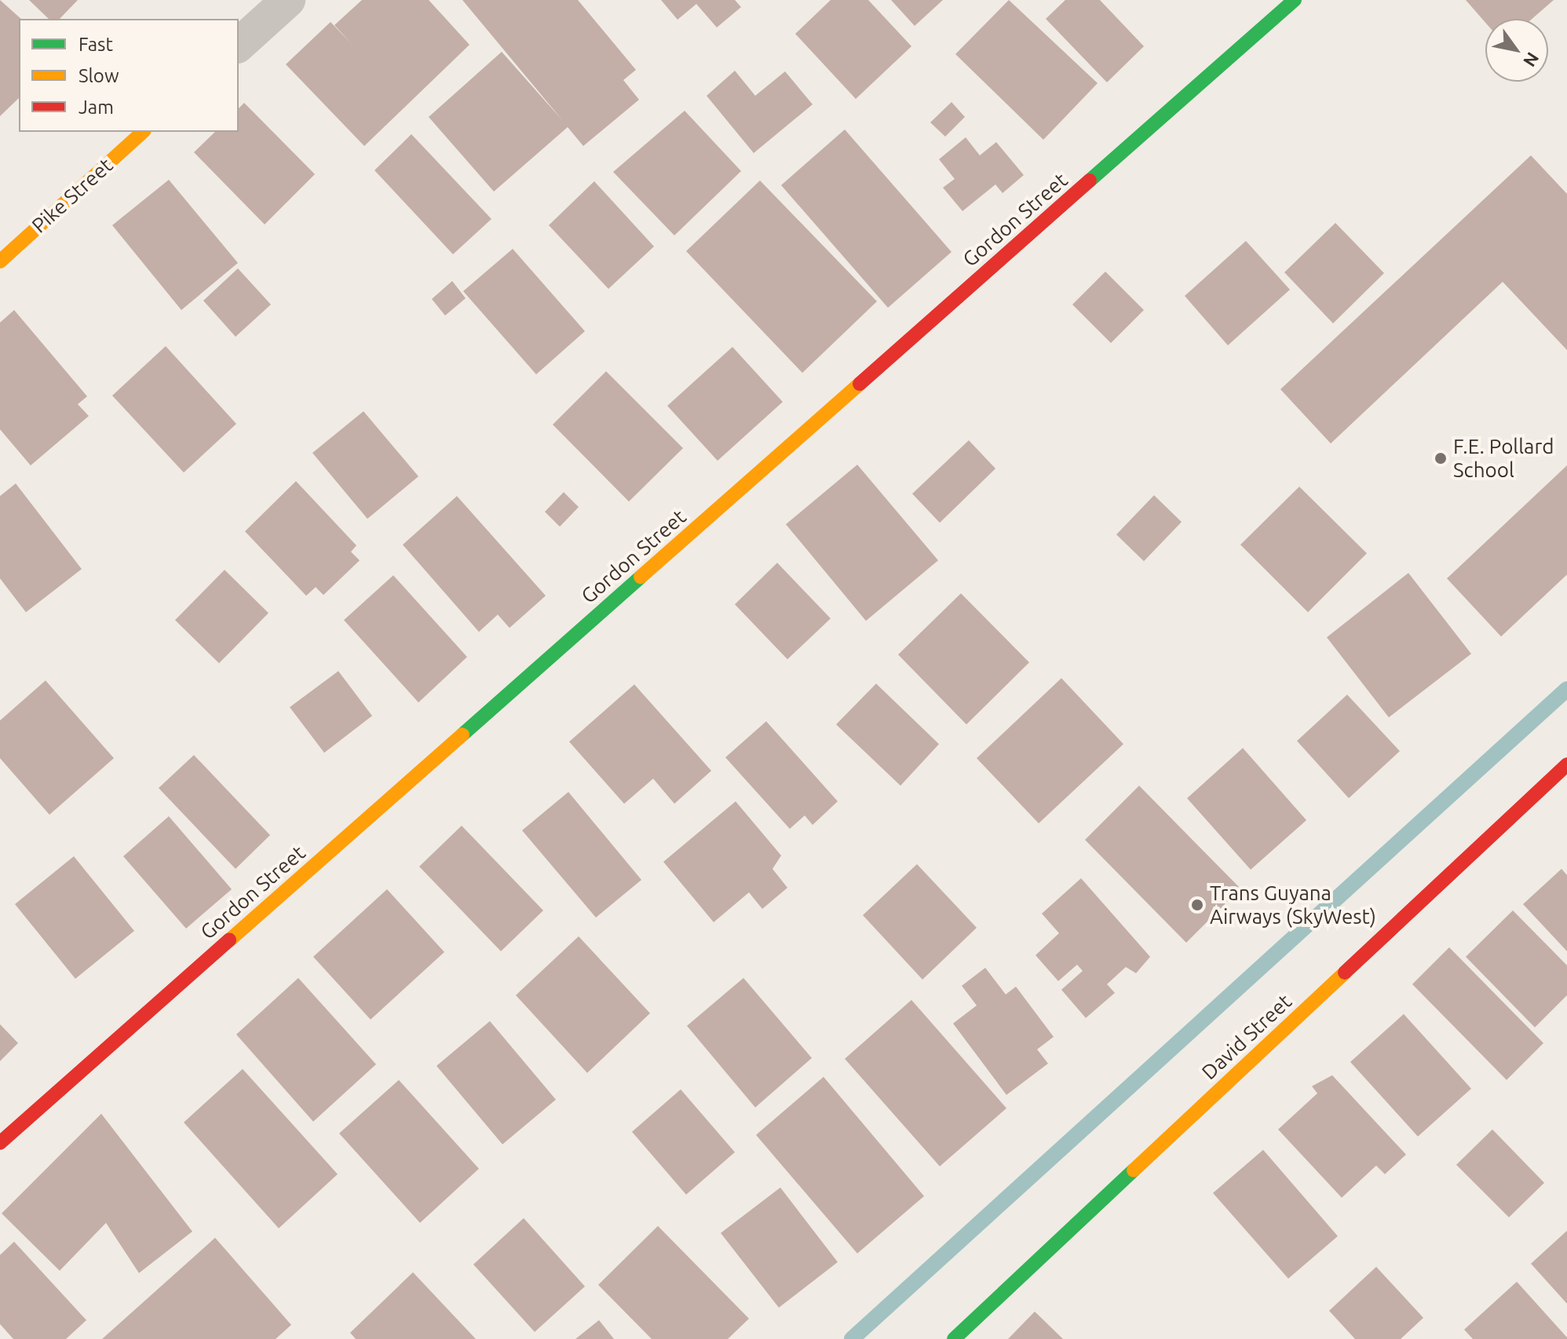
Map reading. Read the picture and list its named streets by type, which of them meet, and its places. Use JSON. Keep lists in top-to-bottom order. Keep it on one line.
{"streets":{"street":["Pike Street","Gordon Street","David Street"]},"places":["F.E. Pollard School","Trans Guyana Airways (SkyWest)"],"legend":["Fast","Slow","Jam"],"north":"bottom right"}
